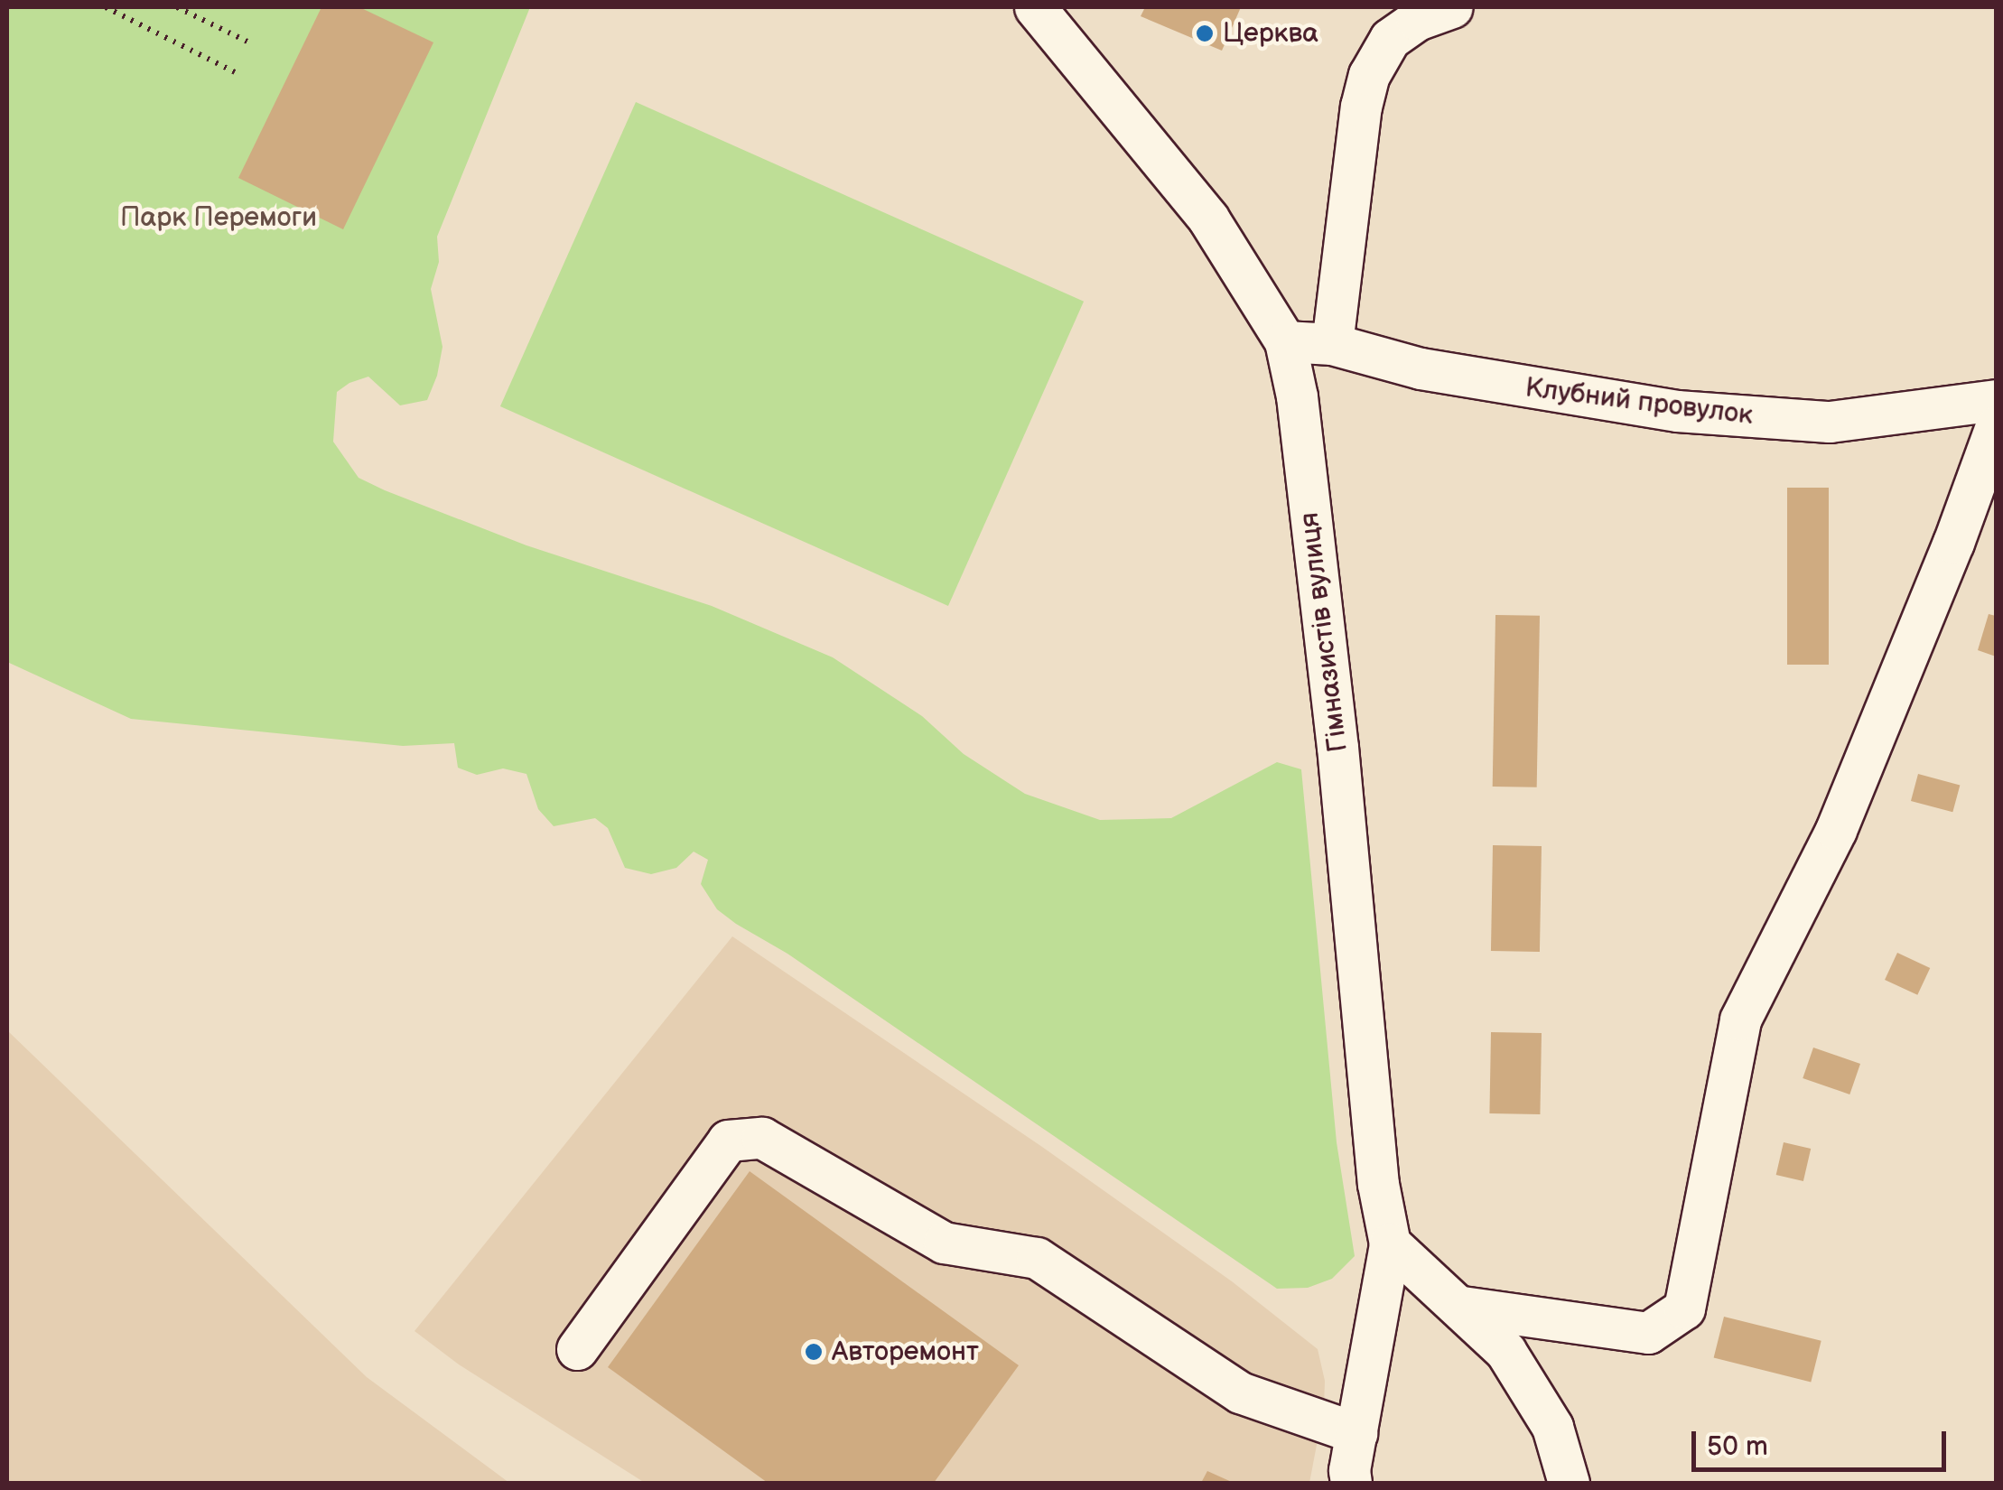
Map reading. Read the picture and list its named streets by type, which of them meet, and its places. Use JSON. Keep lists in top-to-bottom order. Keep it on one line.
{"streets":{"street":["Клубний провулок","Гімназистів вулиця"]},"crossings":[["Клубний провулок","Гімназистів вулиця"]],"parks":["Парк Перемоги"],"places":["Церква","Авторемонт"],"scale_bar":"50 m"}
